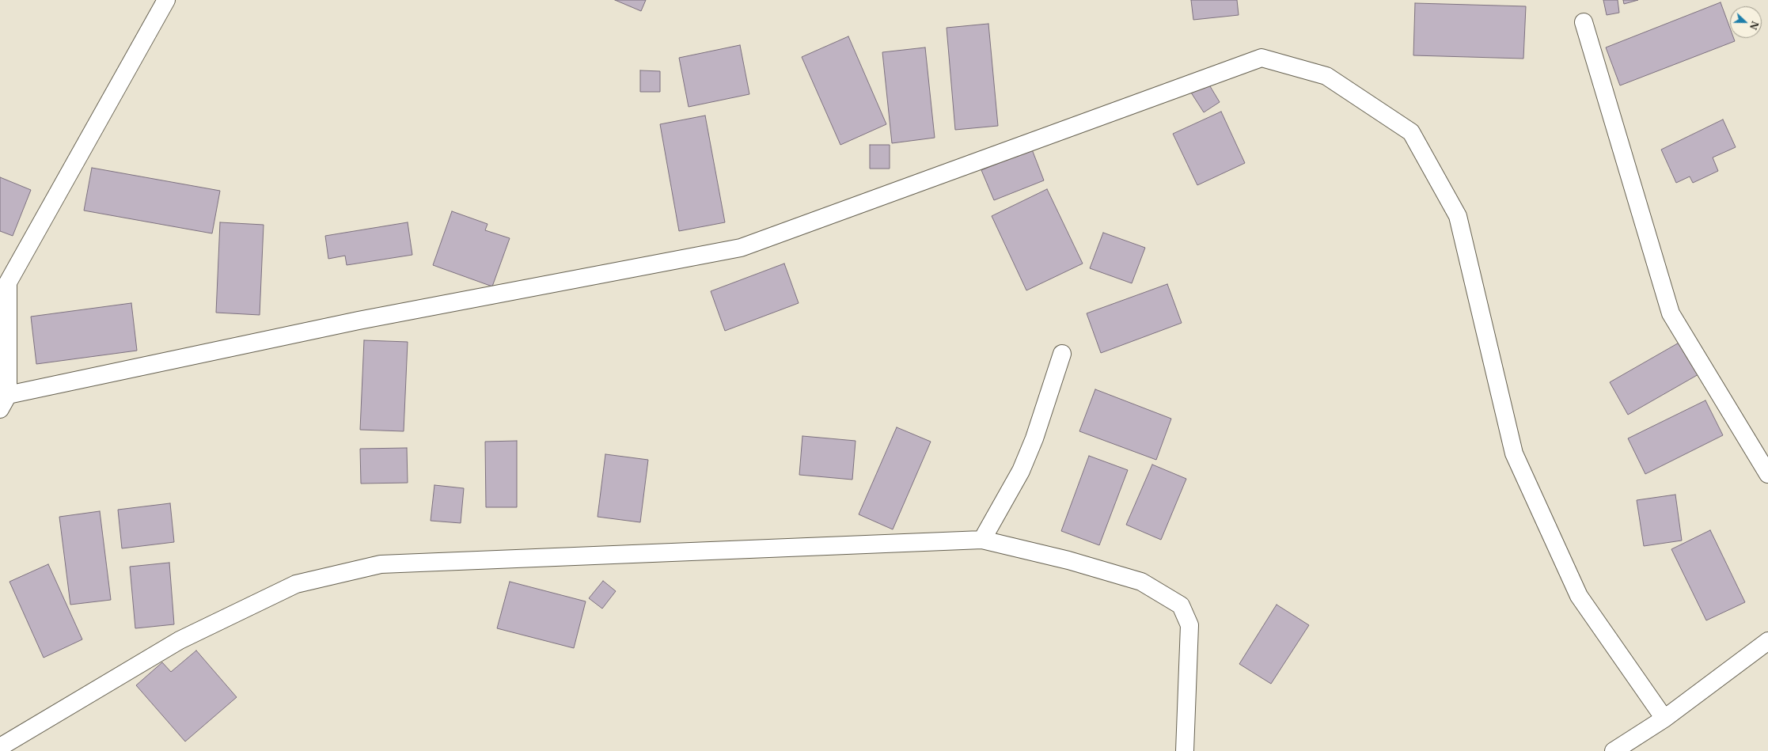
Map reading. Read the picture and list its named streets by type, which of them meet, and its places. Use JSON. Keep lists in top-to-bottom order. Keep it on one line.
{"north":"right"}
